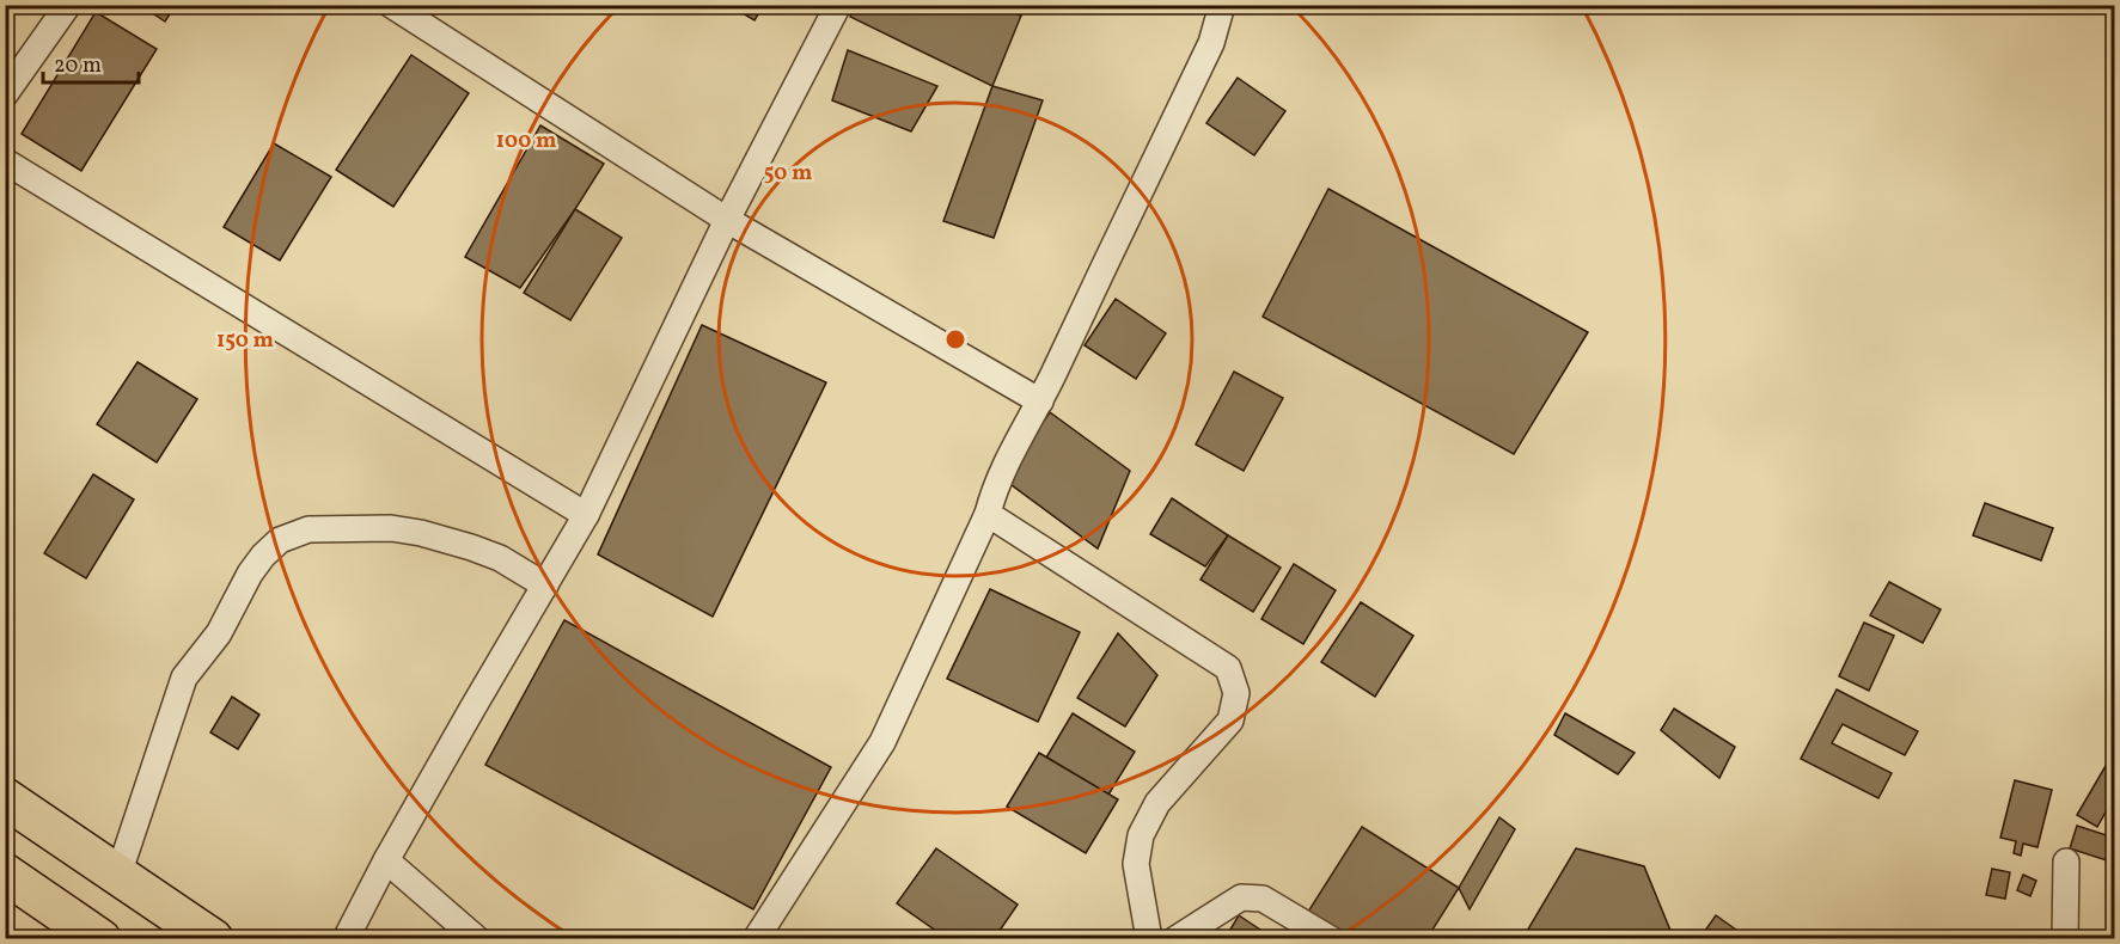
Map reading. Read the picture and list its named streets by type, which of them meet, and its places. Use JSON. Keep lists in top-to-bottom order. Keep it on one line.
{"scale_bar":"20 m","rings":["100 m","50 m","150 m"]}
